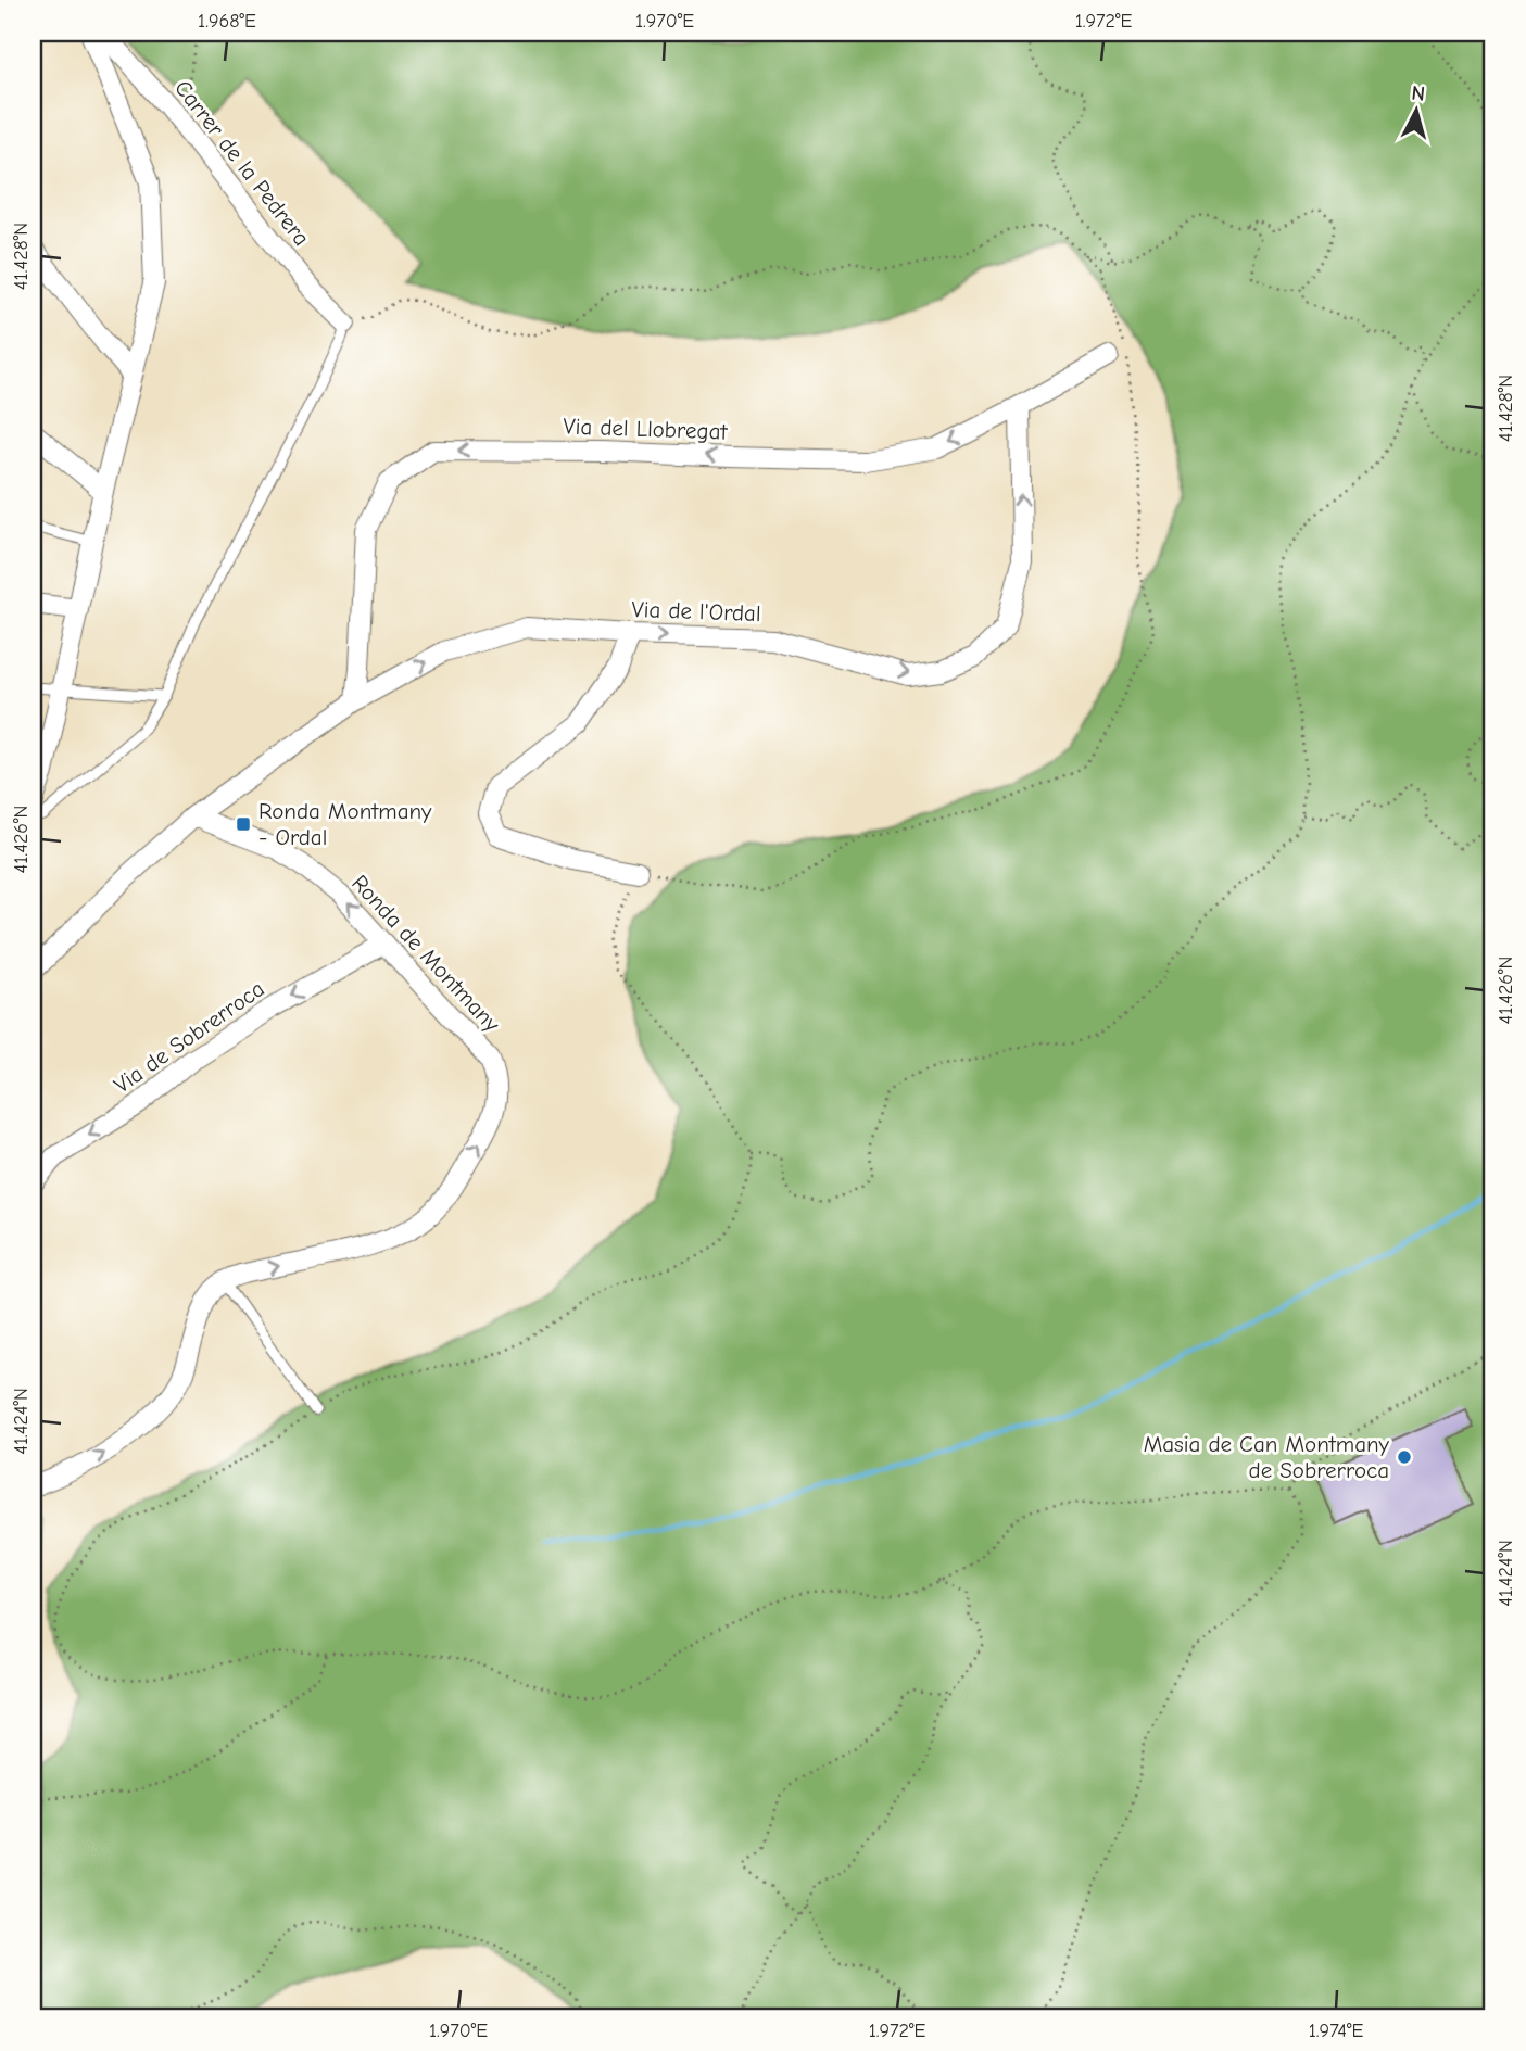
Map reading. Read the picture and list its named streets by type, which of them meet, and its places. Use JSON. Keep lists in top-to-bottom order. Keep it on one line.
{"streets":{"street":["Carrer de la Pedrera","Via del Llobregat","Via de l'Ordal","Ronda de Montmany","Via de Sobrerroca"]},"crossings":[["Via del Llobregat","Via de l'Ordal"],["Via de l'Ordal","Ronda de Montmany"],["Ronda de Montmany","Via de Sobrerroca"]],"one_way":["Via del Llobregat","Via de Sobrerroca"],"places":{"transit":["Ronda Montmany - Ordal"],"other":["Masia de Can Montmany de Sobrerroca"]},"north":"top","coordinates":["1.968°E","1.970°E","1.972°E","41.428°N","41.426°N","41.424°N","1.974°E"]}
